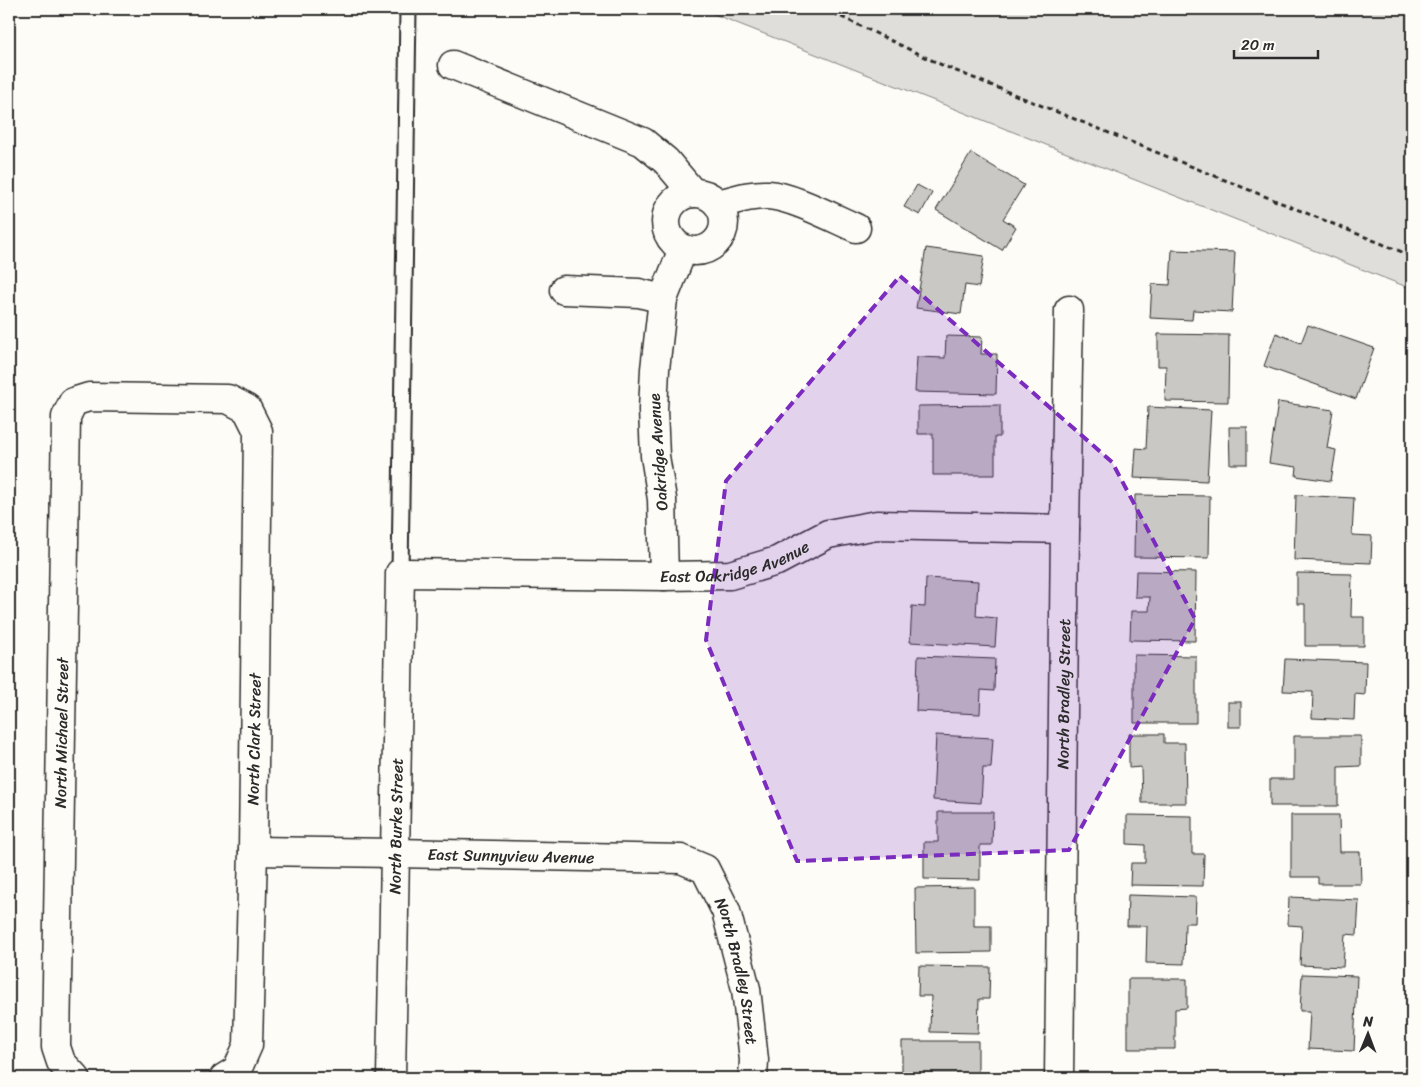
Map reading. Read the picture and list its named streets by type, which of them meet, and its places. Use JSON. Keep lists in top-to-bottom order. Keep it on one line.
{"streets":{"street":["Oakridge Avenue","East Oakridge Avenue","North Bradley Street","North Michael Street","North Clark Street","North Burke Street","East Sunnyview Avenue"]},"crossings":[["Oakridge Avenue","East Oakridge Avenue"],["East Oakridge Avenue","North Bradley Street"],["East Oakridge Avenue","North Burke Street"],["North Bradley Street","East Sunnyview Avenue"],["North Michael Street","North Clark Street"],["North Clark Street","East Sunnyview Avenue"],["North Burke Street","East Sunnyview Avenue"]],"scale_bar":"20 m","north":"top"}
